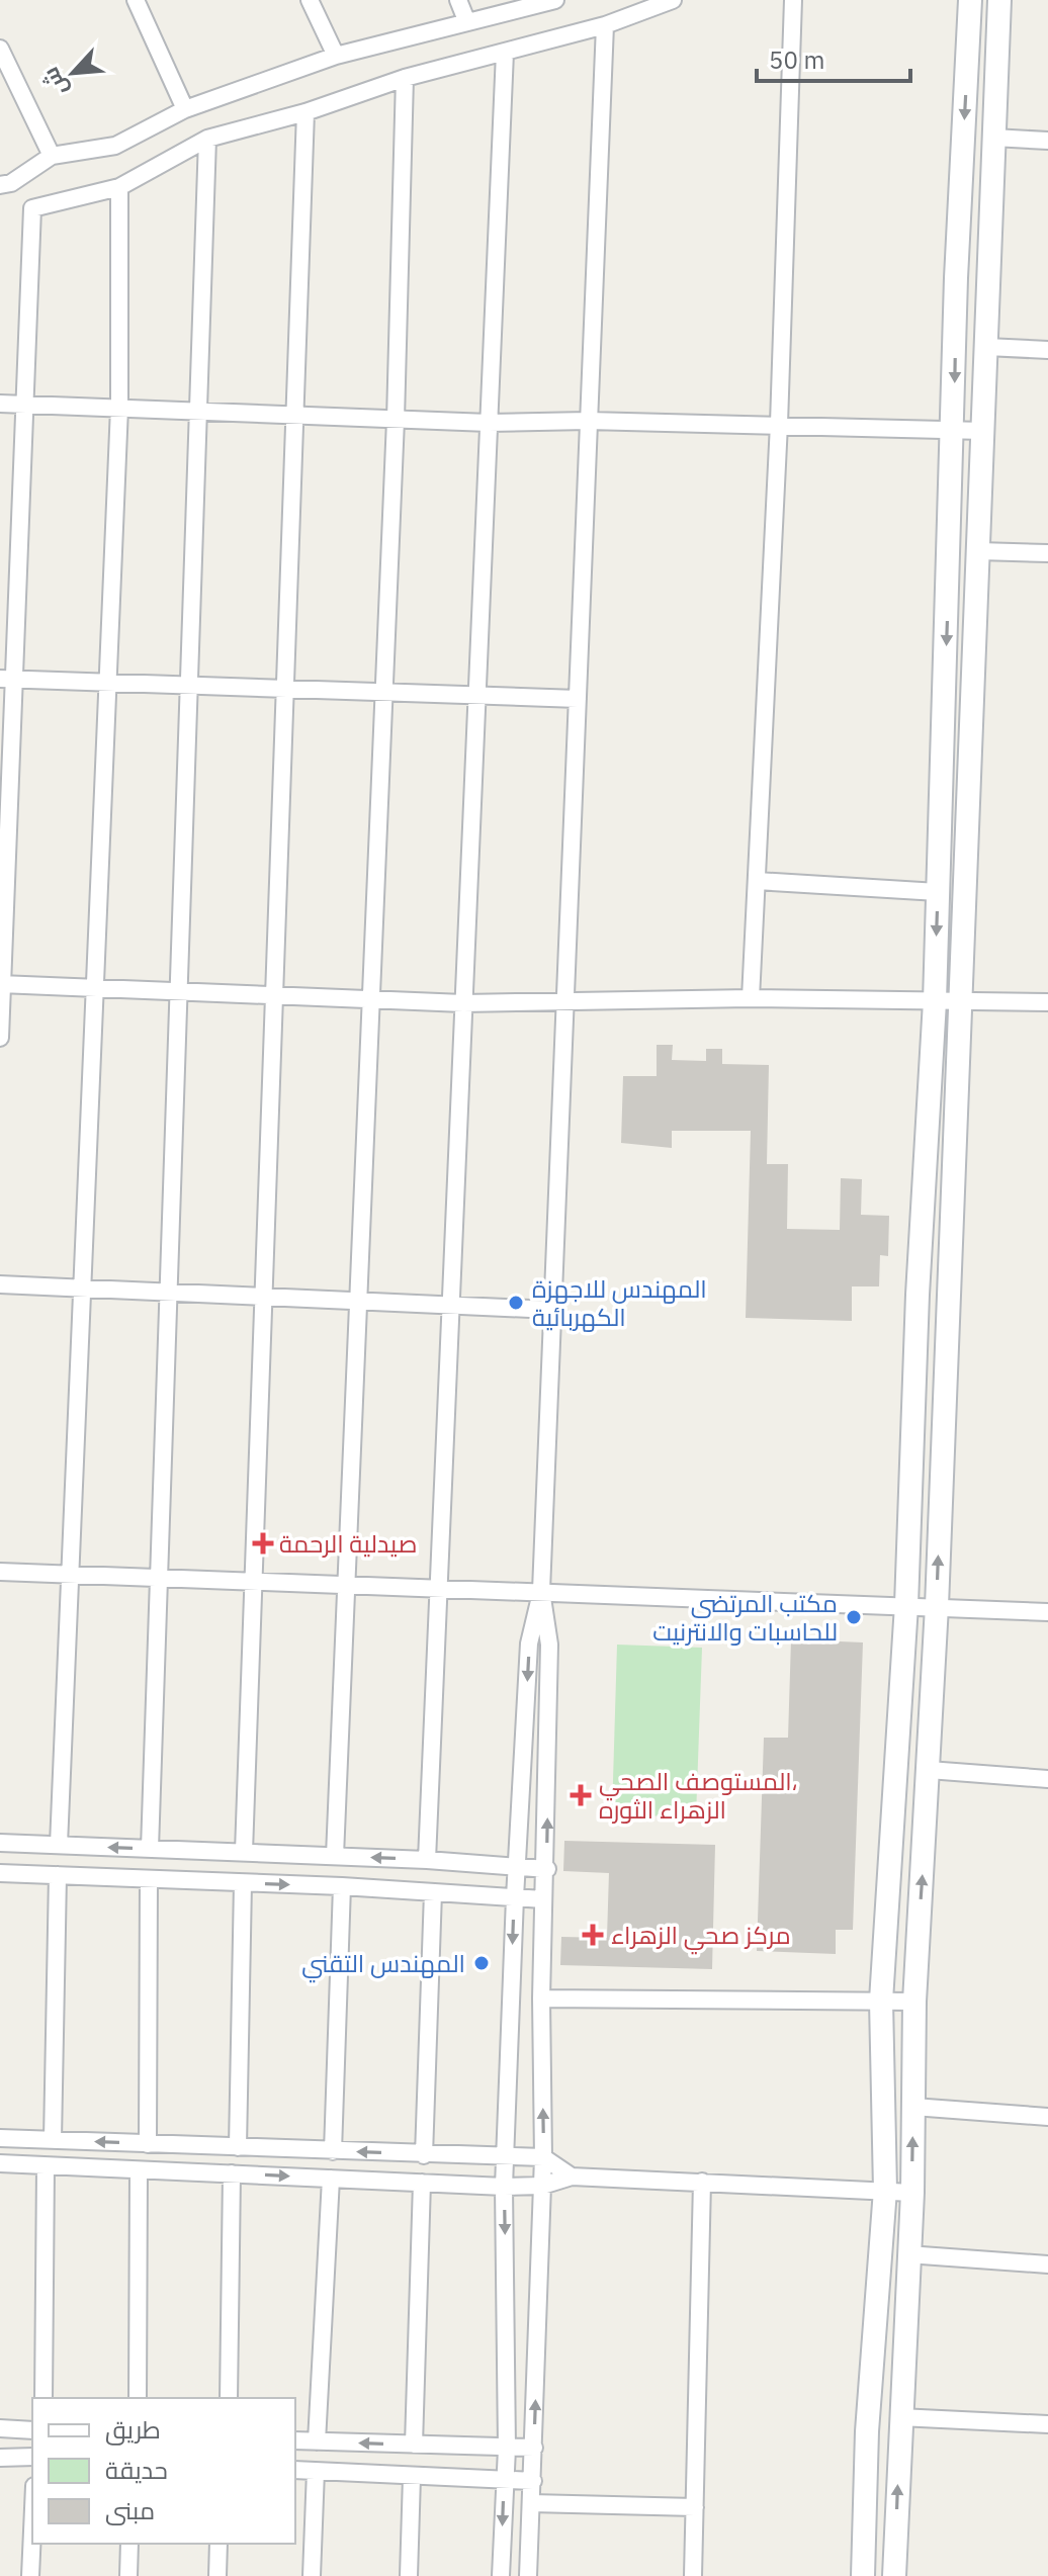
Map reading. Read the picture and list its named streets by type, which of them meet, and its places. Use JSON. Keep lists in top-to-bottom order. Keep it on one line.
{"places":{"other":["المهندس للاجهزة الكهربائية","مكتب المرتضى للحاسبات والانترنيت","المهندس التقني"],"health":["صيدلية الرحمة","المستوصف الصحي، الزهراء الثوره","مركز صحي الزهراء"]},"legend":["طريق","حديقة","مبنى"],"scale_bar":"50 m","north":"bottom left"}
